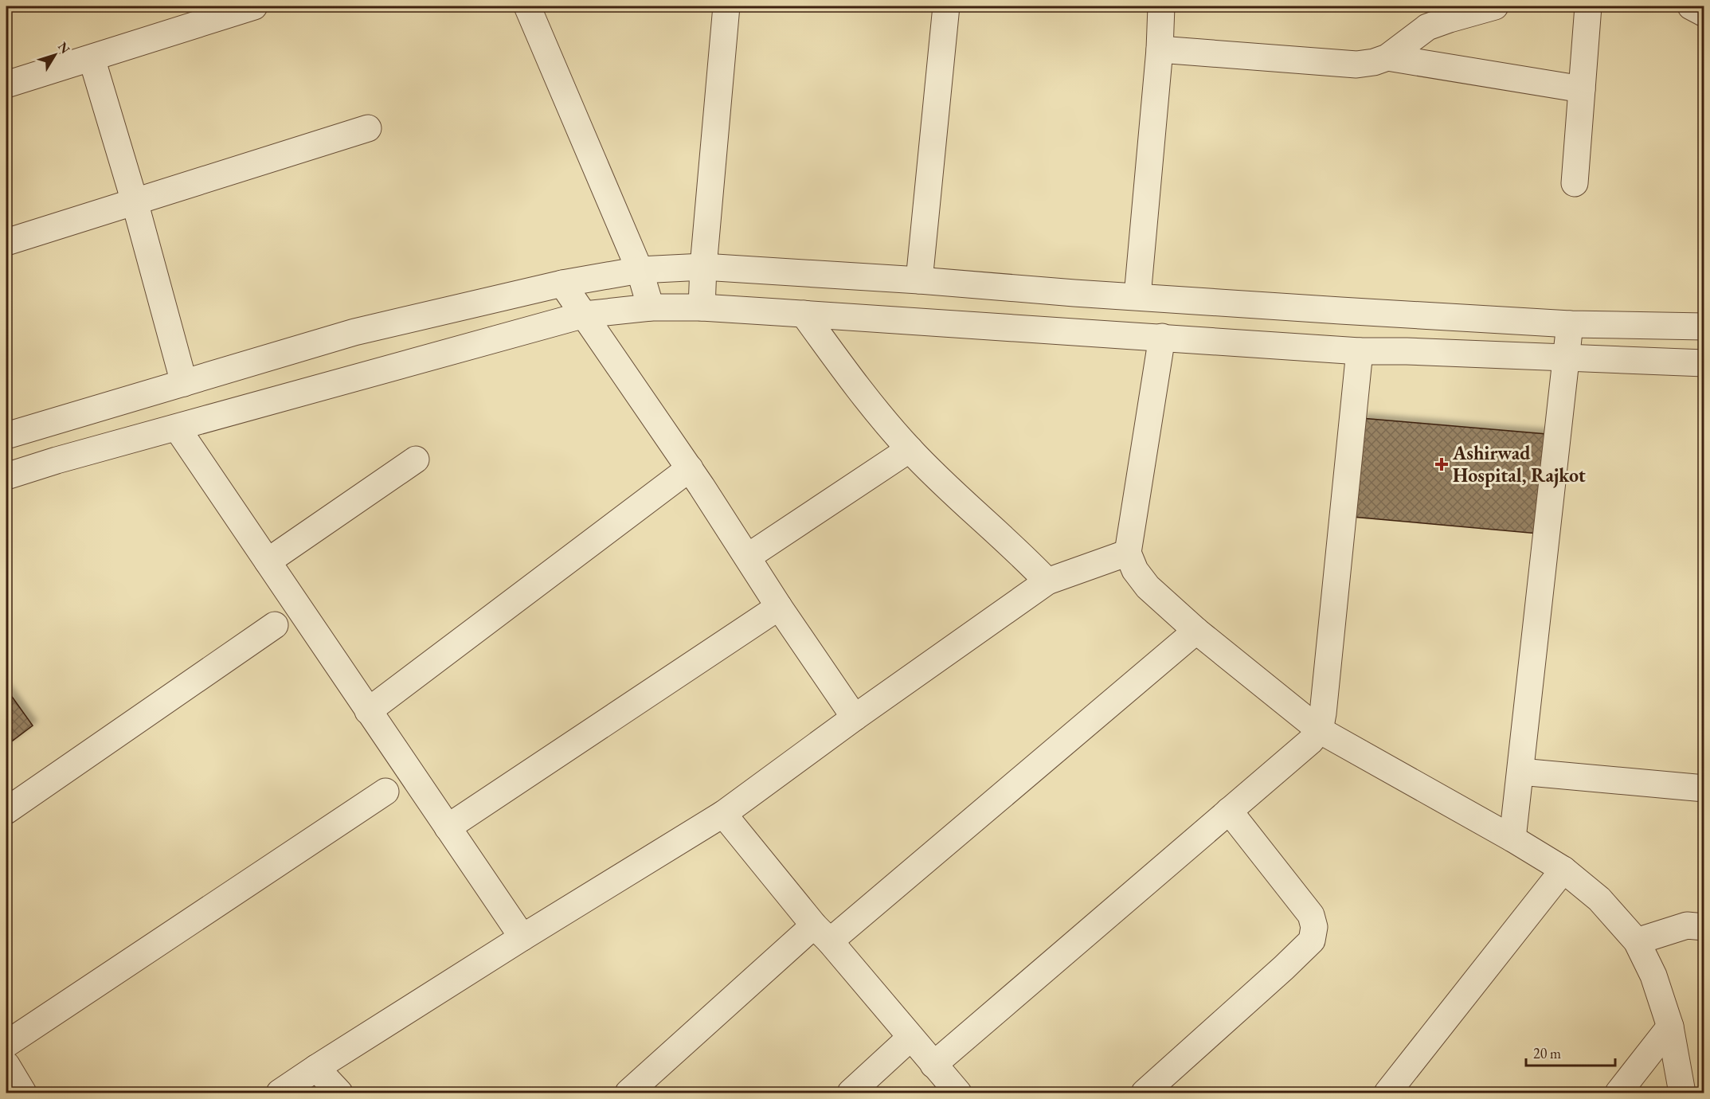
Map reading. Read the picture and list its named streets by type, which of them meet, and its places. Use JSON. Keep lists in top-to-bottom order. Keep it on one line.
{"places":{"health":["Ashirwad Hospital, Rajkot"]},"scale_bar":"20 m","north":"top right"}
